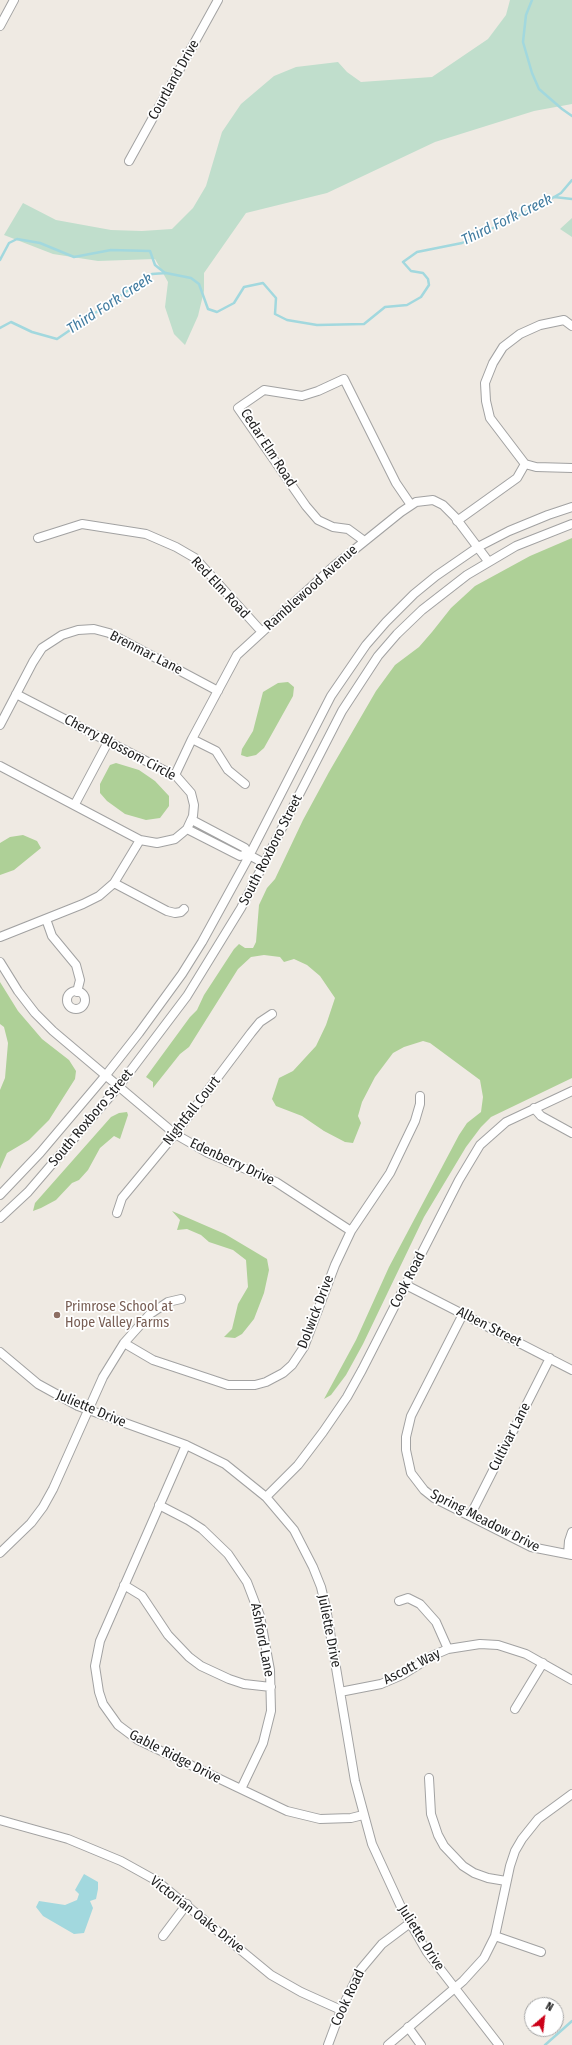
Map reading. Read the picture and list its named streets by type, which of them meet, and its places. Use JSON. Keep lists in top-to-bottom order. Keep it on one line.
{"streets":{"street":["Courtland Drive","Cedar Elm Road","Red Elm Road","Ramblewood Avenue","Brenmar Lane","Cherry Blossom Circle","South Roxboro Street","Nightfall Court","Edenberry Drive","Cook Road","Dolwick Drive","Alben Street","Juliette Drive","Cultivar Lane","Spring Meadow Drive","Ashford Lane","Ascott Way","Gable Ridge Drive","Victorian Oaks Drive"]},"crossings":[["Cedar Elm Road","Ramblewood Avenue"],["Red Elm Road","Ramblewood Avenue"],["Ramblewood Avenue","Brenmar Lane"],["Ramblewood Avenue","Cherry Blossom Circle"],["Ramblewood Avenue","South Roxboro Street"],["Brenmar Lane","Cherry Blossom Circle"],["South Roxboro Street","Edenberry Drive"],["Nightfall Court","Edenberry Drive"],["Edenberry Drive","Dolwick Drive"],["Cook Road","Alben Street"],["Cook Road","Juliette Drive"],["Cook Road","Victorian Oaks Drive"],["Alben Street","Cultivar Lane"],["Alben Street","Spring Meadow Drive"],["Juliette Drive","Ascott Way"],["Juliette Drive","Gable Ridge Drive"],["Cultivar Lane","Spring Meadow Drive"],["Ashford Lane","Gable Ridge Drive"]],"water":["Third Fork Creek"],"places":["Primrose School at Hope Valley Farms"],"north":"top right"}
